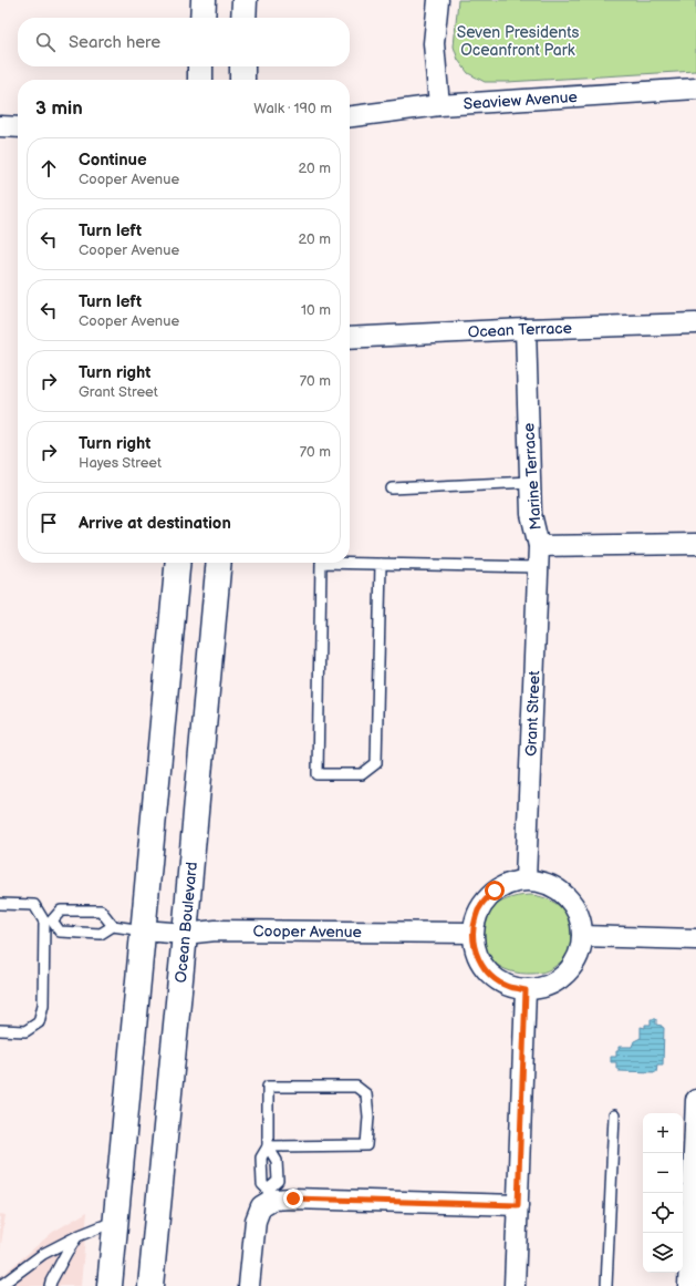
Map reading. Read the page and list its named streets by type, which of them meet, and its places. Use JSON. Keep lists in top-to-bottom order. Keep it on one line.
{"streets":{"main road":["Ocean Boulevard"],"street":["Seaview Avenue","Ocean Terrace","Marine Terrace","Grant Street","Cooper Avenue"]},"crossings":[["Ocean Terrace","Marine Terrace"],["Marine Terrace","Grant Street"],["Grant Street","Cooper Avenue"],["Ocean Boulevard","Cooper Avenue"]],"parks":["Seven Presidents Oceanfront Park"],"page":{"search":"Search here","heading":["3 min","Walk · 190 m"],"list":[["Continue","Cooper Avenue","20 m"],["Turn left","Cooper Avenue","20 m"],["Turn left","Cooper Avenue","10 m"],["Turn right","Grant Street","70 m"],["Turn right","Hayes Street","70 m"],"Arrive at destination"],"map_buttons":["+","−"]}}
